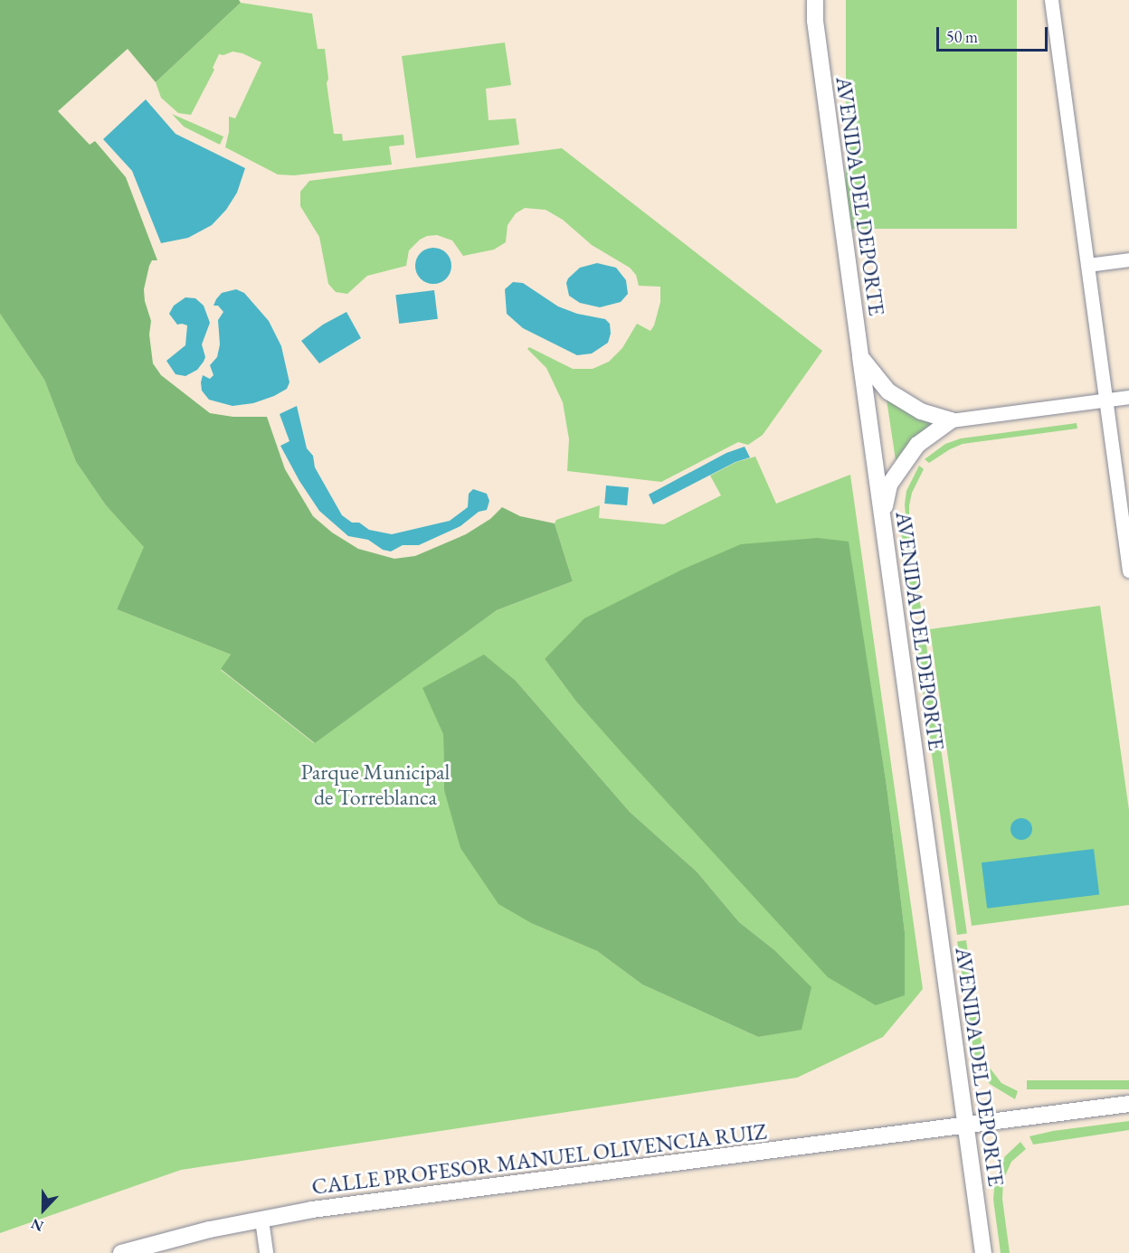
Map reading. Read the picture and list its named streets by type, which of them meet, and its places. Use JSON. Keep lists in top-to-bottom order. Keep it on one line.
{"streets":{"street":["AVENIDA DEL DEPORTE","CALLE PROFESOR MANUEL OLIVENCIA RUIZ"]},"crossings":[["AVENIDA DEL DEPORTE","CALLE PROFESOR MANUEL OLIVENCIA RUIZ"]],"parks":["Parque Municipal de Torreblanca"],"scale_bar":"50 m","north":"bottom"}
